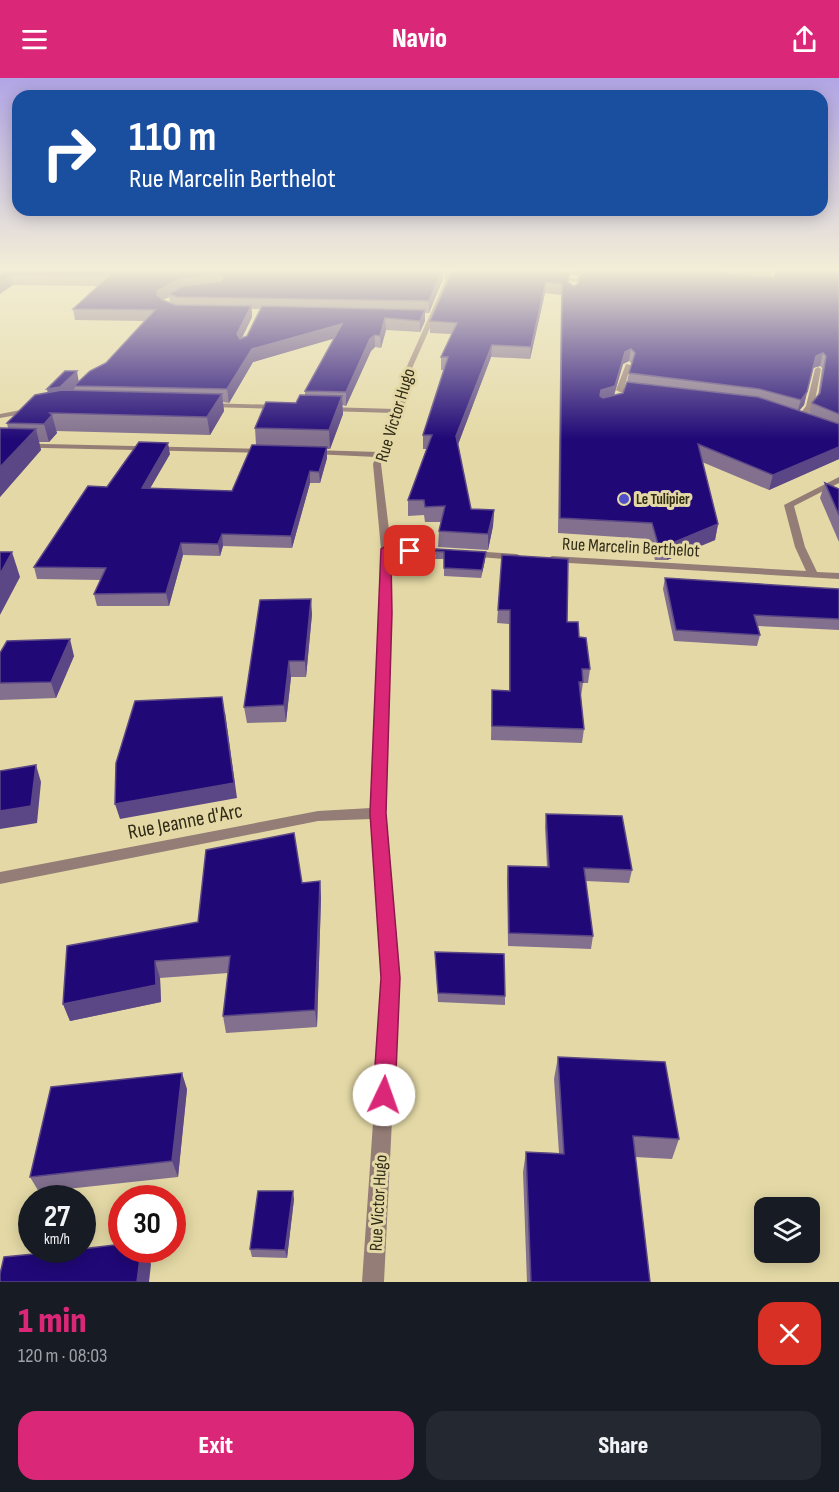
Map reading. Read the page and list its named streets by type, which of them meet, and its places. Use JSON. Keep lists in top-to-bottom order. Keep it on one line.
{"streets":{"street":["Rue Victor Hugo","Rue Marcelin Berthelot","Rue Jeanne d'Arc"]},"crossings":[["Rue Victor Hugo","Rue Jeanne d'Arc"]],"places":["Le Tulipier"],"page":{"header":"Navio","turn":["110 m","Rue Marcelin Berthelot"],"speed":"27 km/h","limit":"30","heading":["1 min","120 m · 08:03"],"buttons":["Exit","Share"]}}
